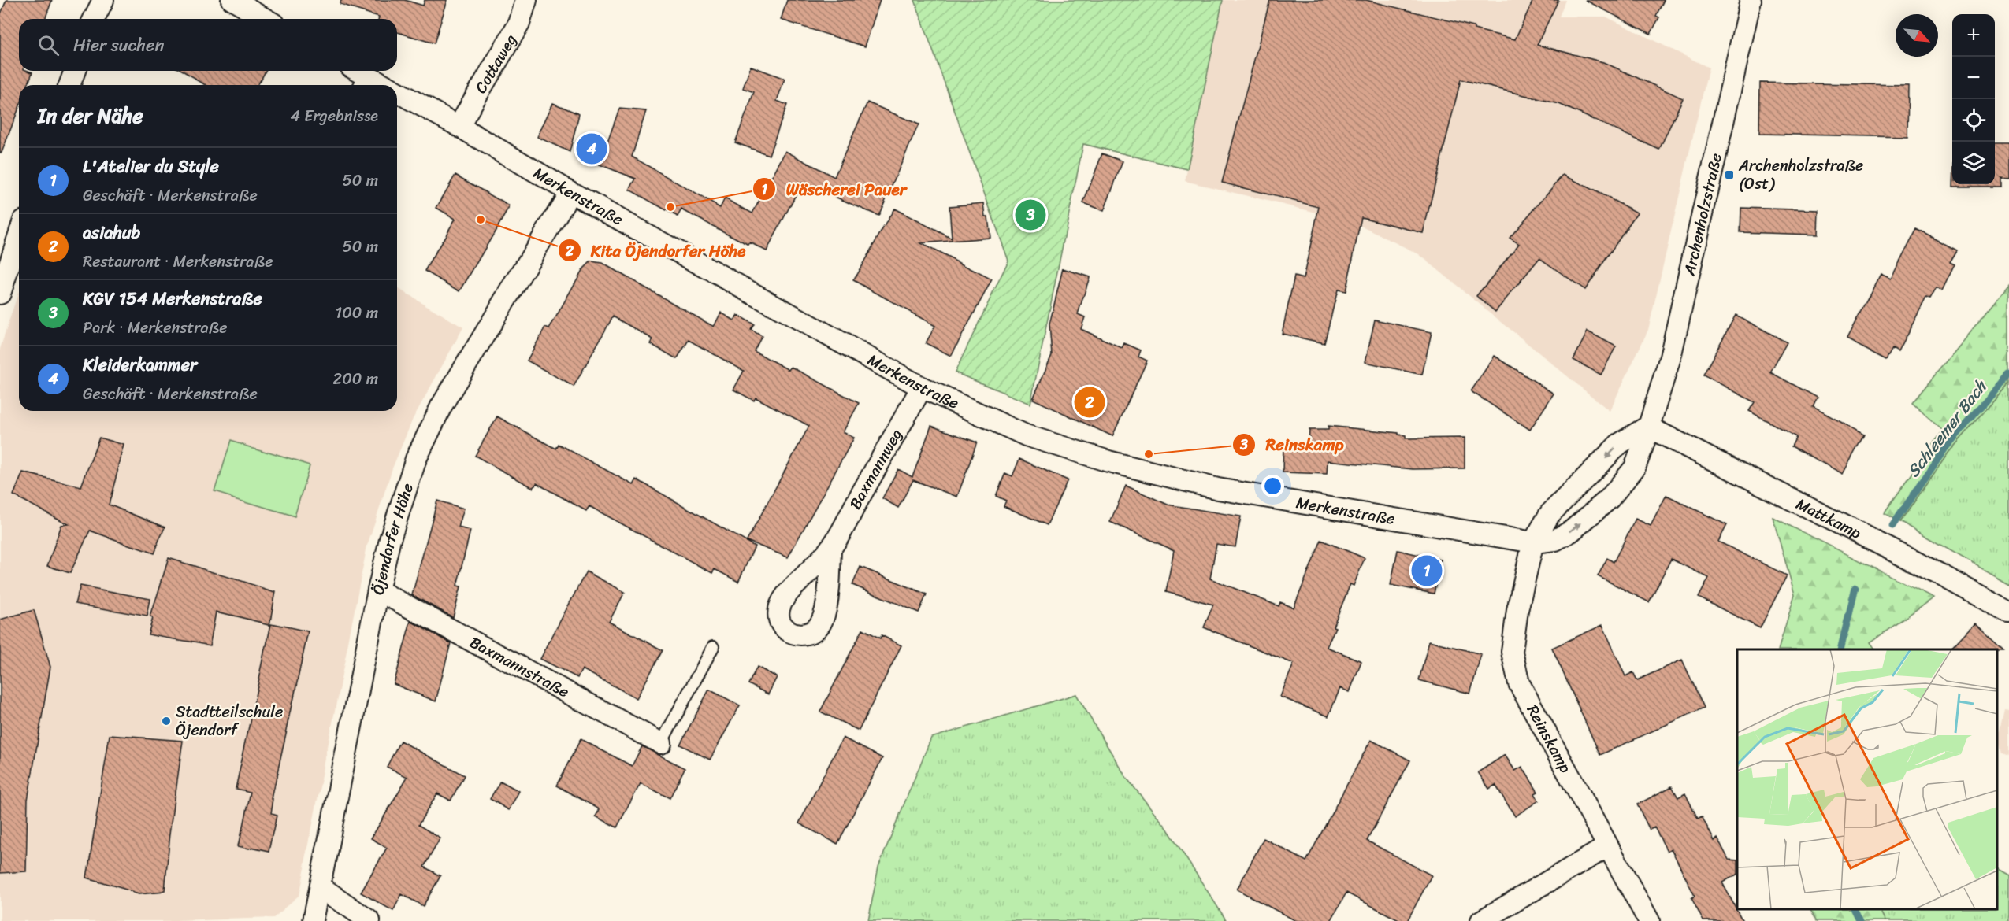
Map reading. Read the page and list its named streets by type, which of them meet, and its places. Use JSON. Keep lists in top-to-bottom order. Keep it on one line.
{"streets":{"street":["Cottaweg","Merkenstraße","Archenholzstraße","Baxmannweg","Mattkamp","Öjendorfer Höhe","Baxmannstraße","Reinskamp"]},"crossings":[["Cottaweg","Merkenstraße"],["Merkenstraße","Archenholzstraße"],["Merkenstraße","Baxmannweg"],["Merkenstraße","Öjendorfer Höhe"],["Merkenstraße","Reinskamp"],["Archenholzstraße","Mattkamp"],["Archenholzstraße","Reinskamp"],["Öjendorfer Höhe","Baxmannstraße"]],"water":["Schleemer Bach"],"places":{"transit":["Archenholzstraße (Ost)"],"other":["Wäscherei Pauer","Kita Öjendorfer Höhe","Reinskamp","Stadtteilschule Öjendorf"]},"north":"bottom right","page":{"map_buttons":["+","−"],"search":"Hier suchen","heading":["In der Nähe","4 Ergebnisse"],"pins":["4","3","2","1"],"list":[{"mark":"1","name":"L'Atelier du Style","note":"Geschäft · Merkenstraße","value":"50 m"},{"mark":"2","name":"asiahub","note":"Restaurant · Merkenstraße","value":"50 m"},{"mark":"3","name":"KGV 154 Merkenstraße","note":"Park · Merkenstraße","value":"100 m"},{"mark":"4","name":"Kleiderkammer","note":"Geschäft · Merkenstraße","value":"200 m"}]}}
